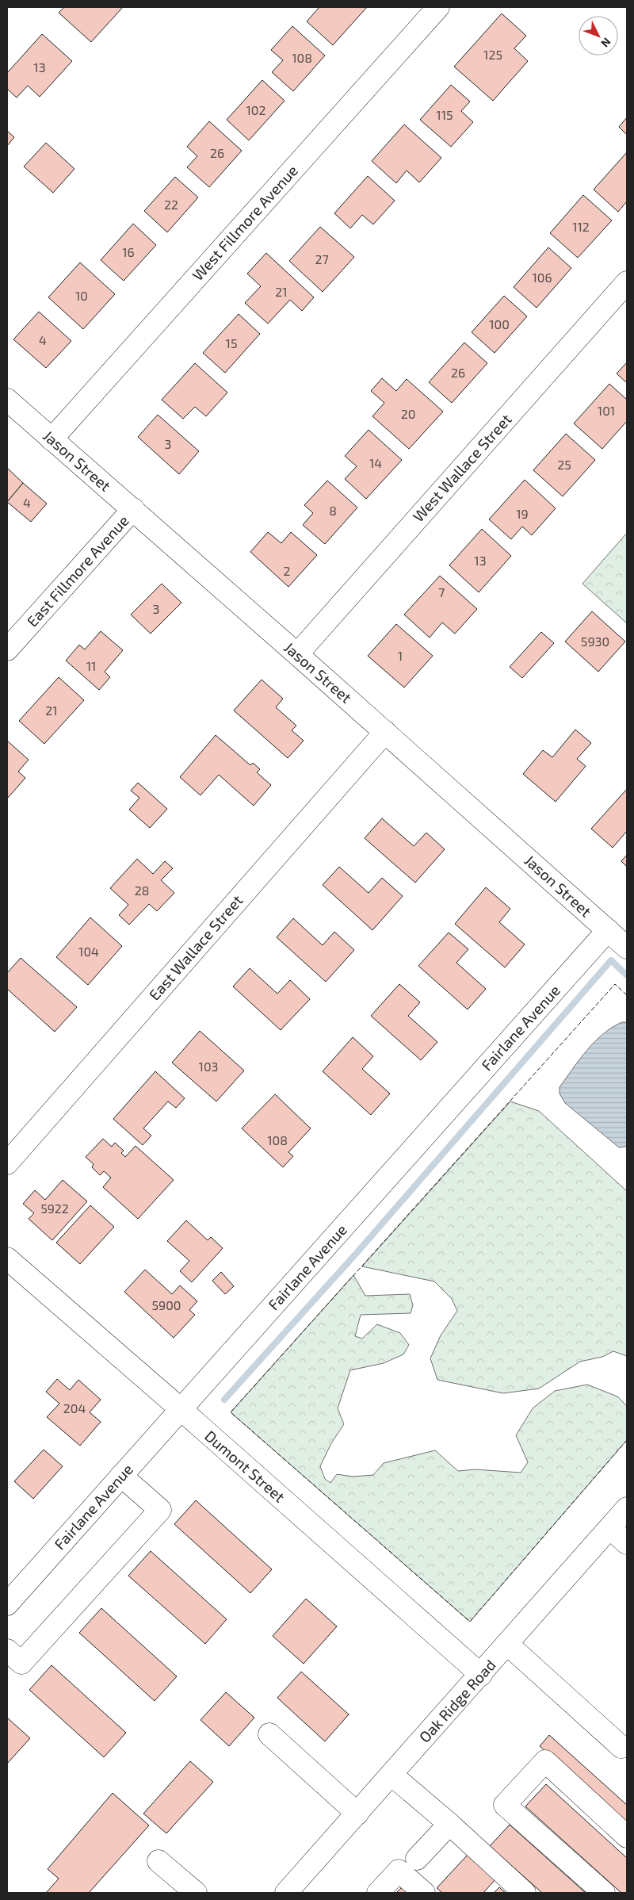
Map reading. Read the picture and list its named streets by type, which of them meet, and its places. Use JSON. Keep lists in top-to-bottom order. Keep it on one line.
{"streets":{"street":["West Fillmore Avenue","Jason Street","West Wallace Street","East Fillmore Avenue","East Wallace Street","Fairlane Avenue","Dumont Street","Oak Ridge Road"]},"crossings":[["West Fillmore Avenue","Jason Street"],["Jason Street","West Wallace Street"],["Jason Street","East Fillmore Avenue"],["Jason Street","East Wallace Street"],["Jason Street","Fairlane Avenue"],["Fairlane Avenue","Dumont Street"],["Dumont Street","Oak Ridge Road"]],"house_numbers":["125","108","13","102","115","26","22","112","16","27","106","21","10","100","4","15","26","101","20","3","14","25","4","8","19","13","2","7","3","5930","1","11","21","28","104","103","108","5922","5900","204"],"north":"bottom right"}
